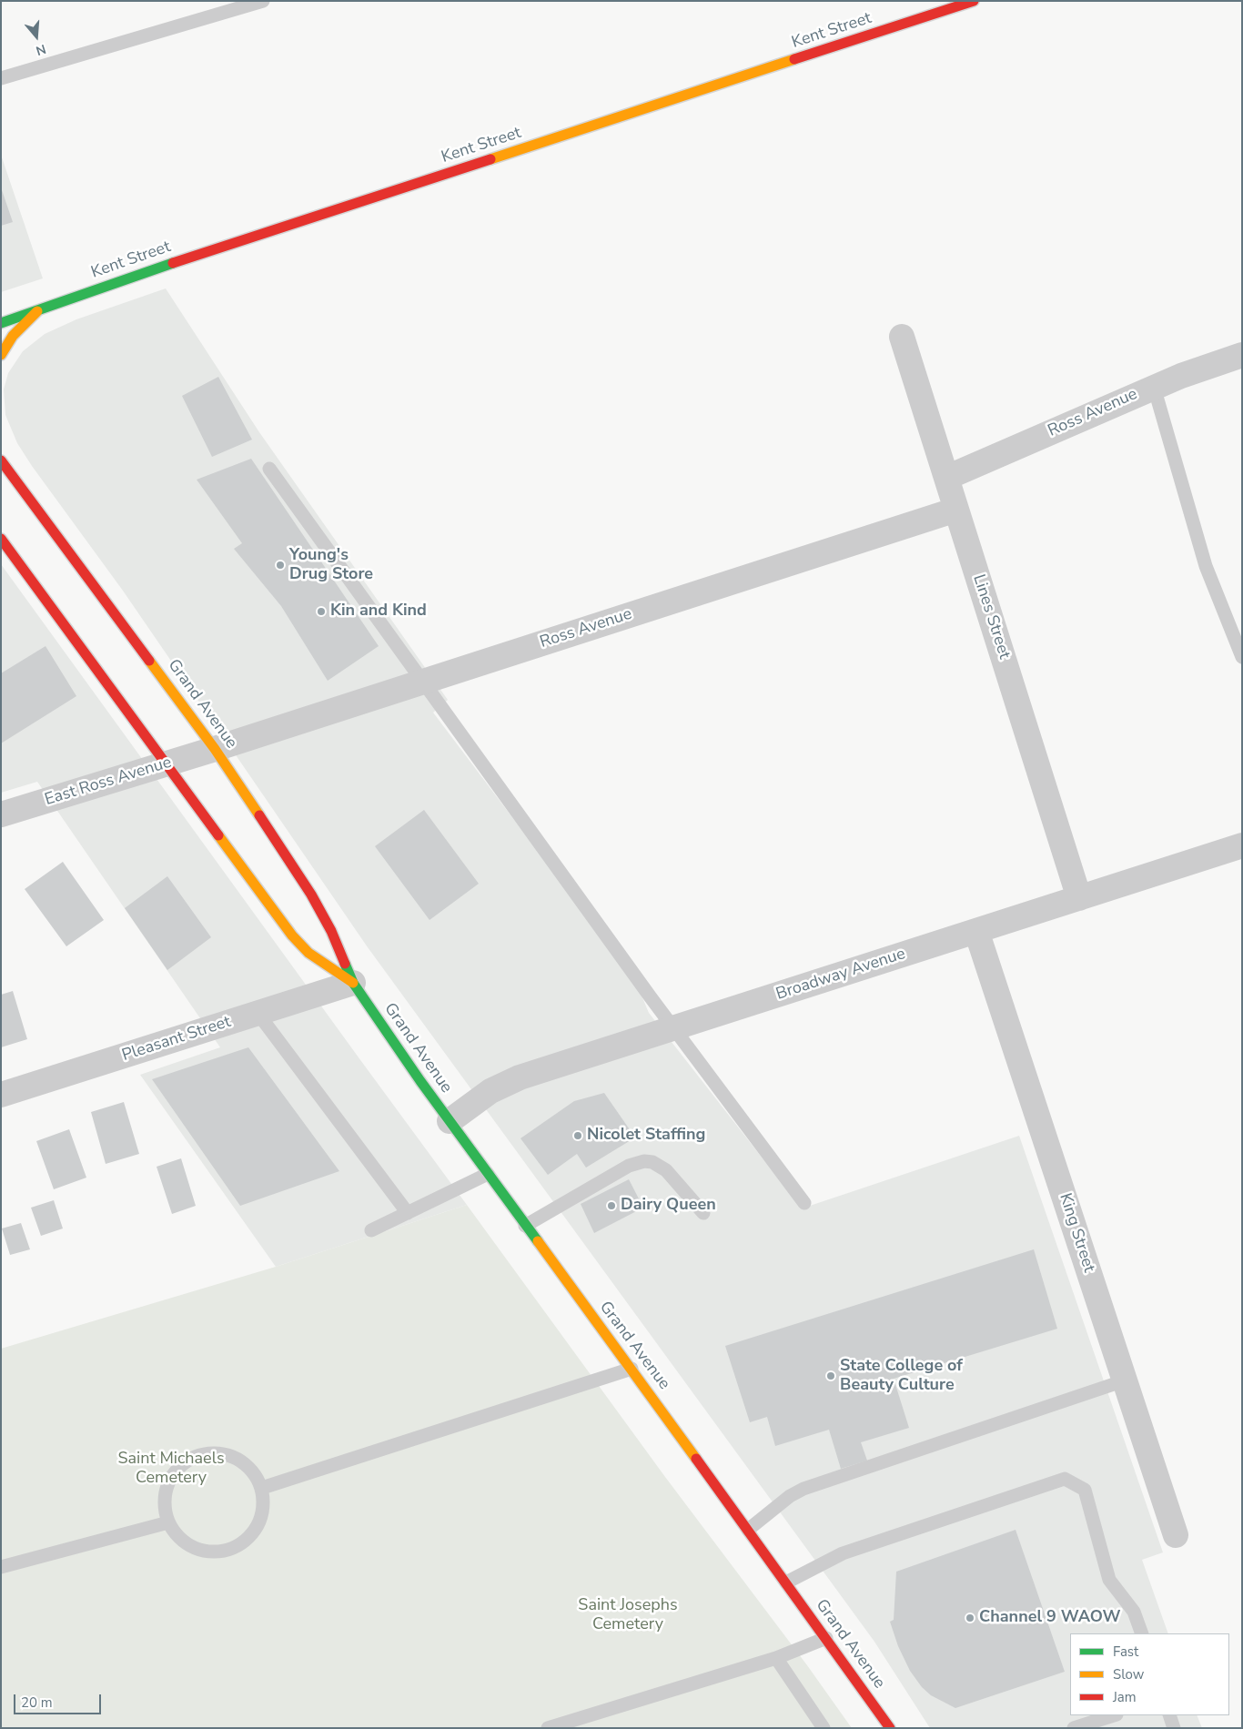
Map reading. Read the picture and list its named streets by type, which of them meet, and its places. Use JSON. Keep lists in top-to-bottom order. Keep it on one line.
{"streets":{"main road":["Kent Street","Grand Avenue"],"street":["Ross Avenue","Lines Street","East Ross Avenue","Broadway Avenue","Pleasant Street","King Street"]},"crossings":[["Ross Avenue","Lines Street"],["Ross Avenue","Grand Avenue"],["Ross Avenue","East Ross Avenue"],["Lines Street","Broadway Avenue"],["Grand Avenue","East Ross Avenue"],["Grand Avenue","Broadway Avenue"],["Grand Avenue","Pleasant Street"],["Broadway Avenue","King Street"]],"parks":["Saint Michaels Cemetery","Saint Josephs Cemetery"],"places":["Young's Drug Store","Kin and Kind","Nicolet Staffing","Dairy Queen","State College of Beauty Culture","Channel 9 WAOW"],"legend":["Fast","Slow","Jam"],"scale_bar":"20 m","north":"bottom"}
